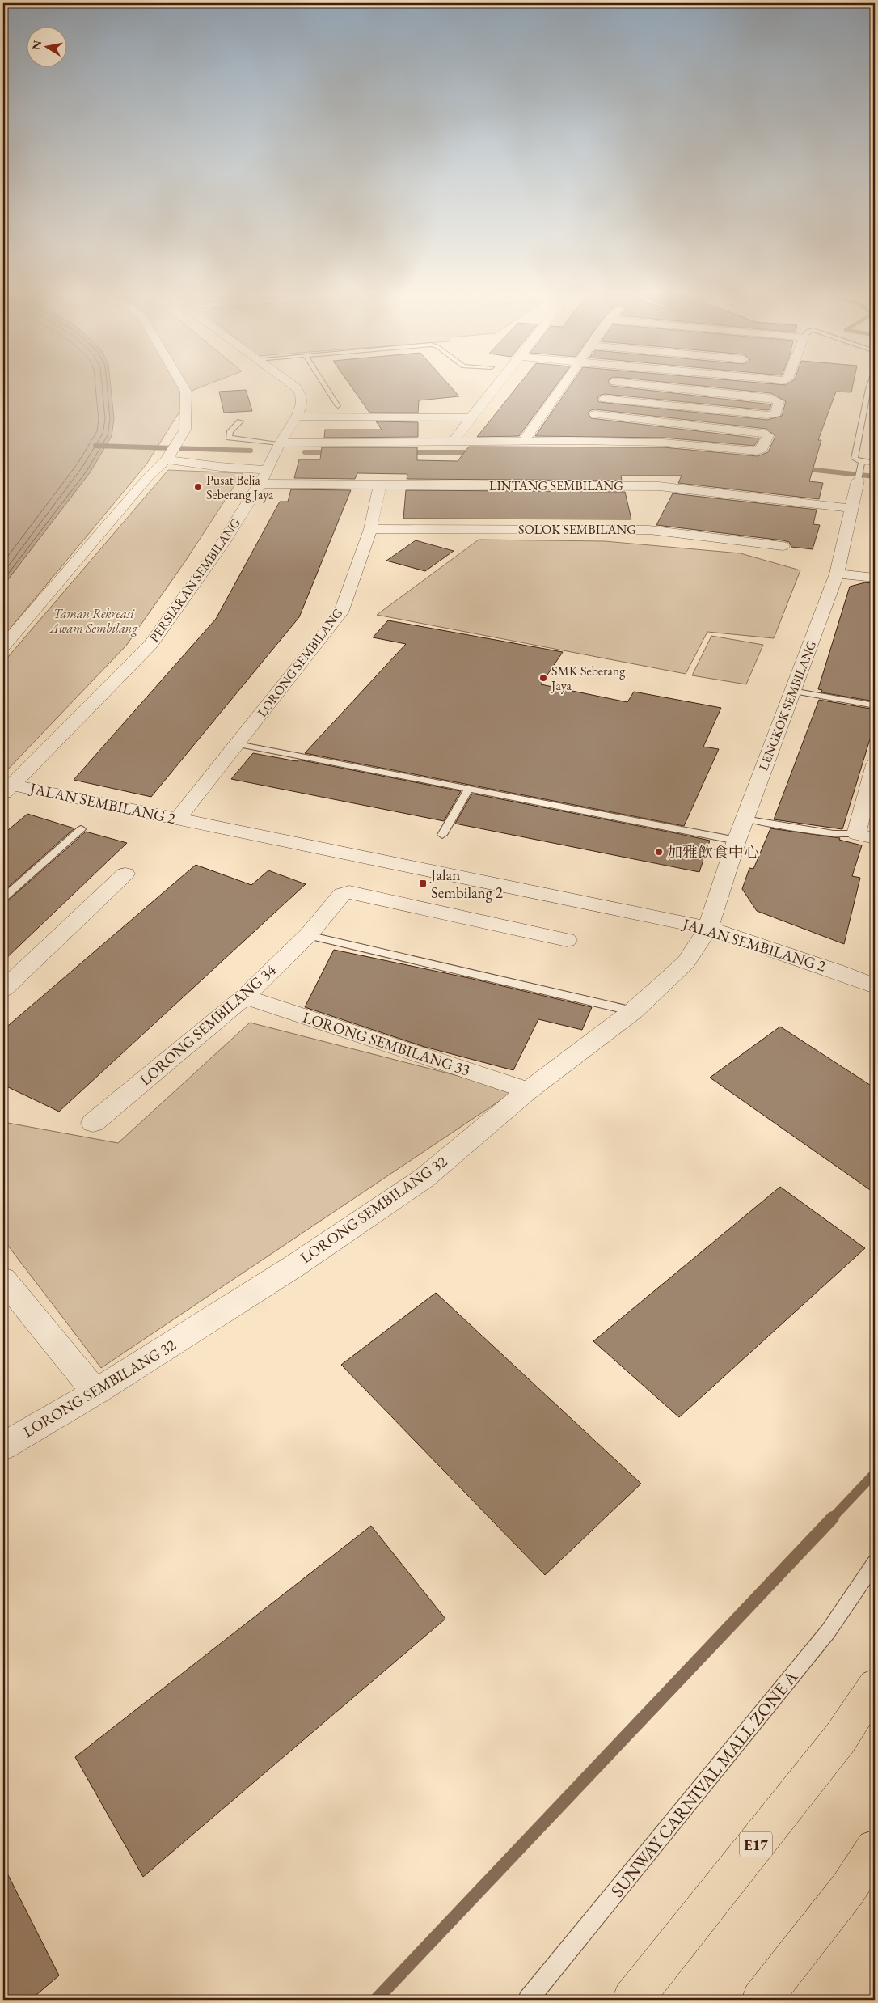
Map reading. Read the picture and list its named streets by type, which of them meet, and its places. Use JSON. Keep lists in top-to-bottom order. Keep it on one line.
{"streets":{"highway":["E17"],"street":["LINTANG SEMBILANG","SOLOK SEMBILANG","PERSIARAN SEMBILANG","LORONG SEMBILANG","LENGKOK SEMBILANG","JALAN SEMBILANG 2","LORONG SEMBILANG 34","LORONG SEMBILANG 33","LORONG SEMBILANG 32"],"lane":["SUNWAY CARNIVAL MALL ZONE A"]},"crossings":[["LINTANG SEMBILANG","PERSIARAN SEMBILANG"],["LINTANG SEMBILANG","LORONG SEMBILANG"],["LINTANG SEMBILANG","LENGKOK SEMBILANG"],["SOLOK SEMBILANG","LORONG SEMBILANG"],["PERSIARAN SEMBILANG","JALAN SEMBILANG 2"],["LORONG SEMBILANG","JALAN SEMBILANG 2"],["LENGKOK SEMBILANG","JALAN SEMBILANG 2"],["LENGKOK SEMBILANG","LORONG SEMBILANG 32"],["JALAN SEMBILANG 2","LORONG SEMBILANG 32"],["LORONG SEMBILANG 34","LORONG SEMBILANG 33"],["LORONG SEMBILANG 33","LORONG SEMBILANG 32"]],"parks":["Taman Rekreasi Awam Sembilang"],"places":{"other":["Pusat Belia Seberang Jaya","SMK Seberang Jaya","加雅飲食中心"],"transit":["Jalan Sembilang 2"]},"north":"left"}
